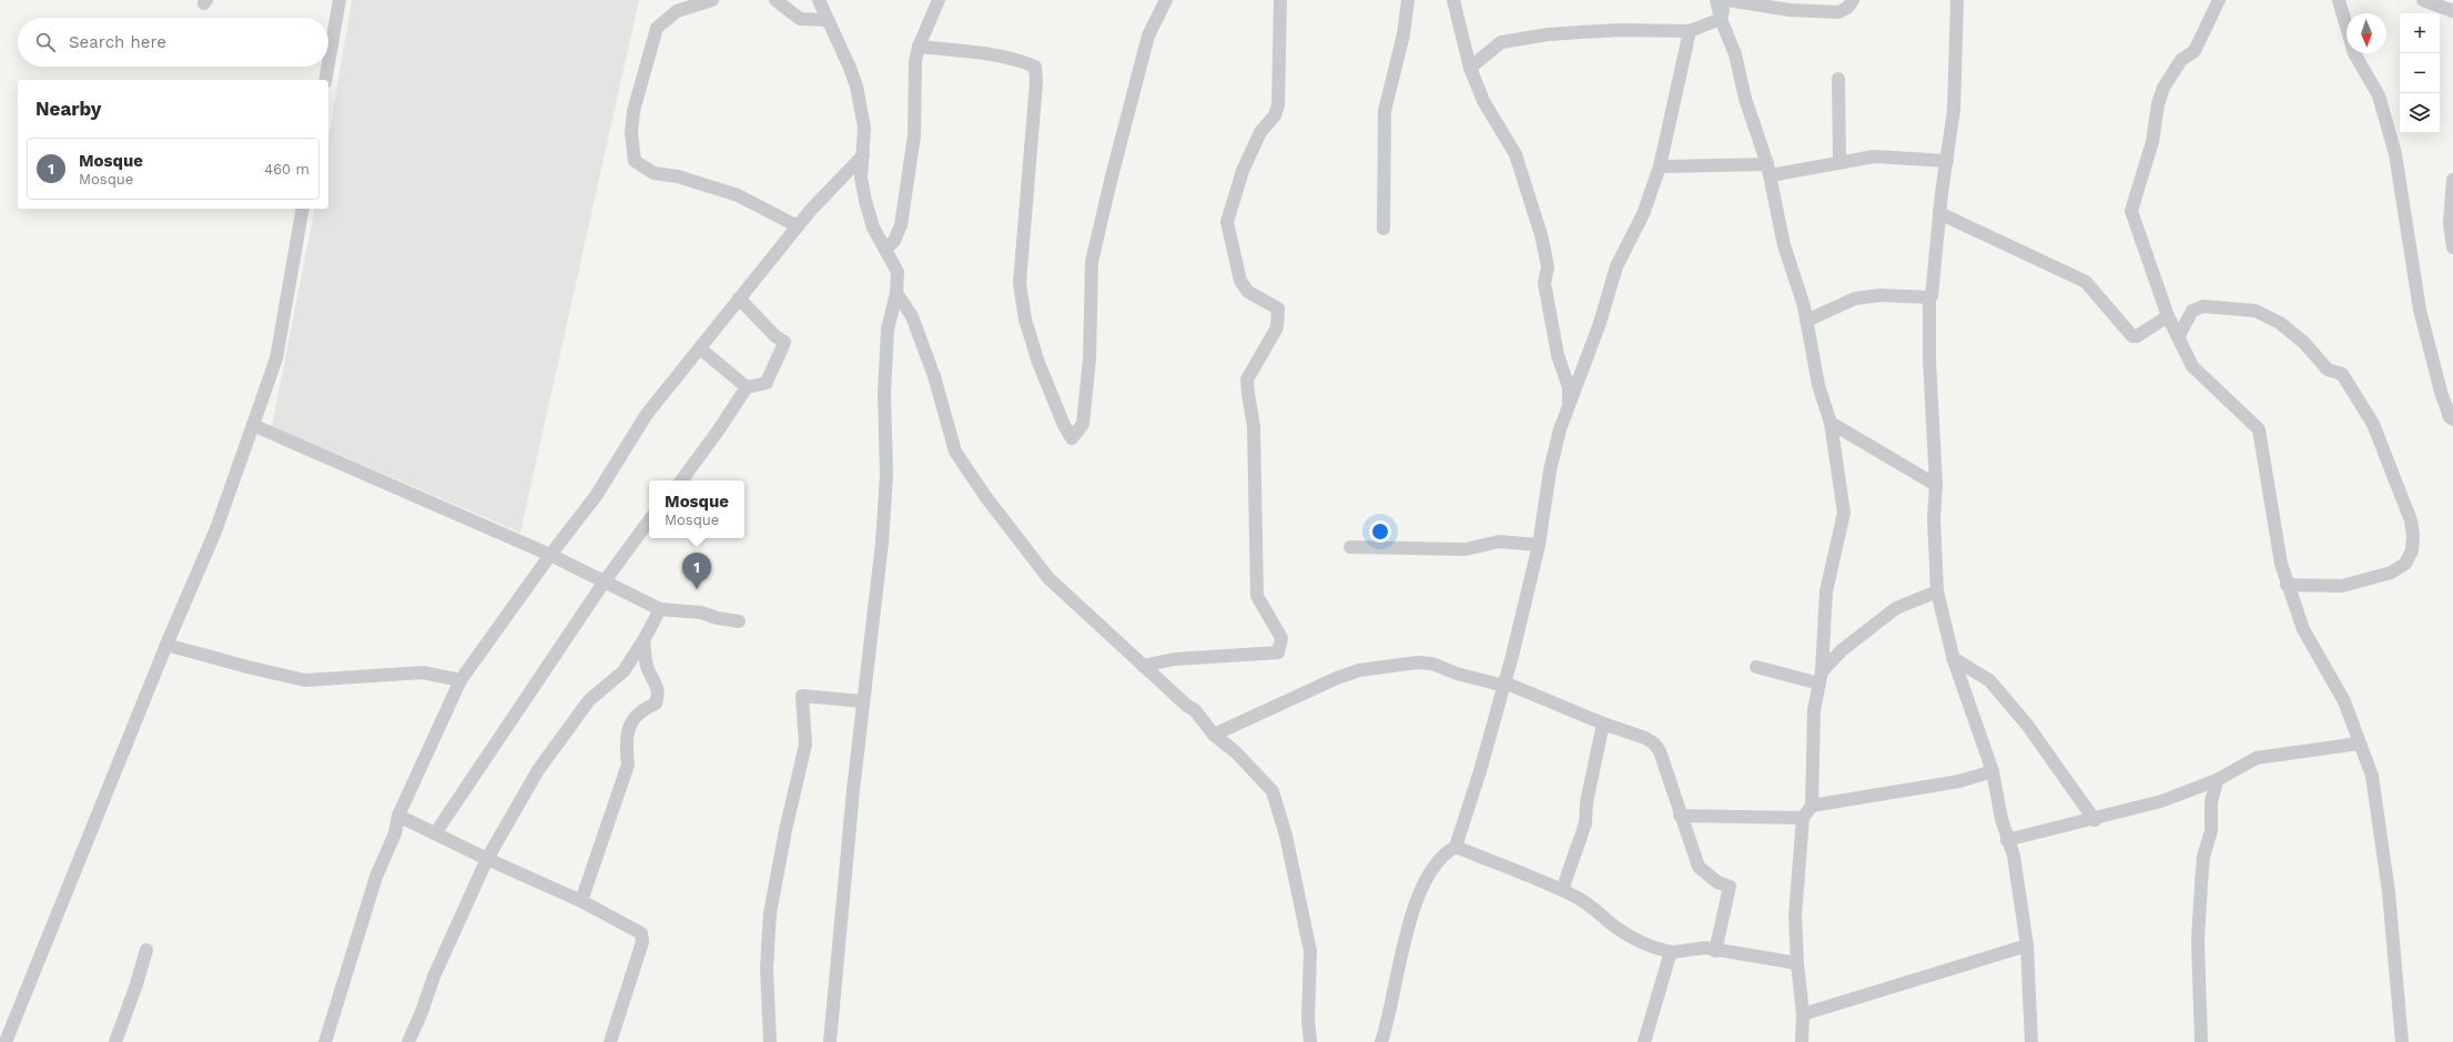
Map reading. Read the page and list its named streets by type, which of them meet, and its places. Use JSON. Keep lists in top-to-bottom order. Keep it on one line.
{"north":"bottom","page":{"map_buttons":["+","−"],"search":"Search here","heading":"Nearby","list":[{"mark":"1","name":"Mosque","note":"Mosque","value":"460 m"}],"popup":["Mosque","Mosque"],"pins":"1"}}
